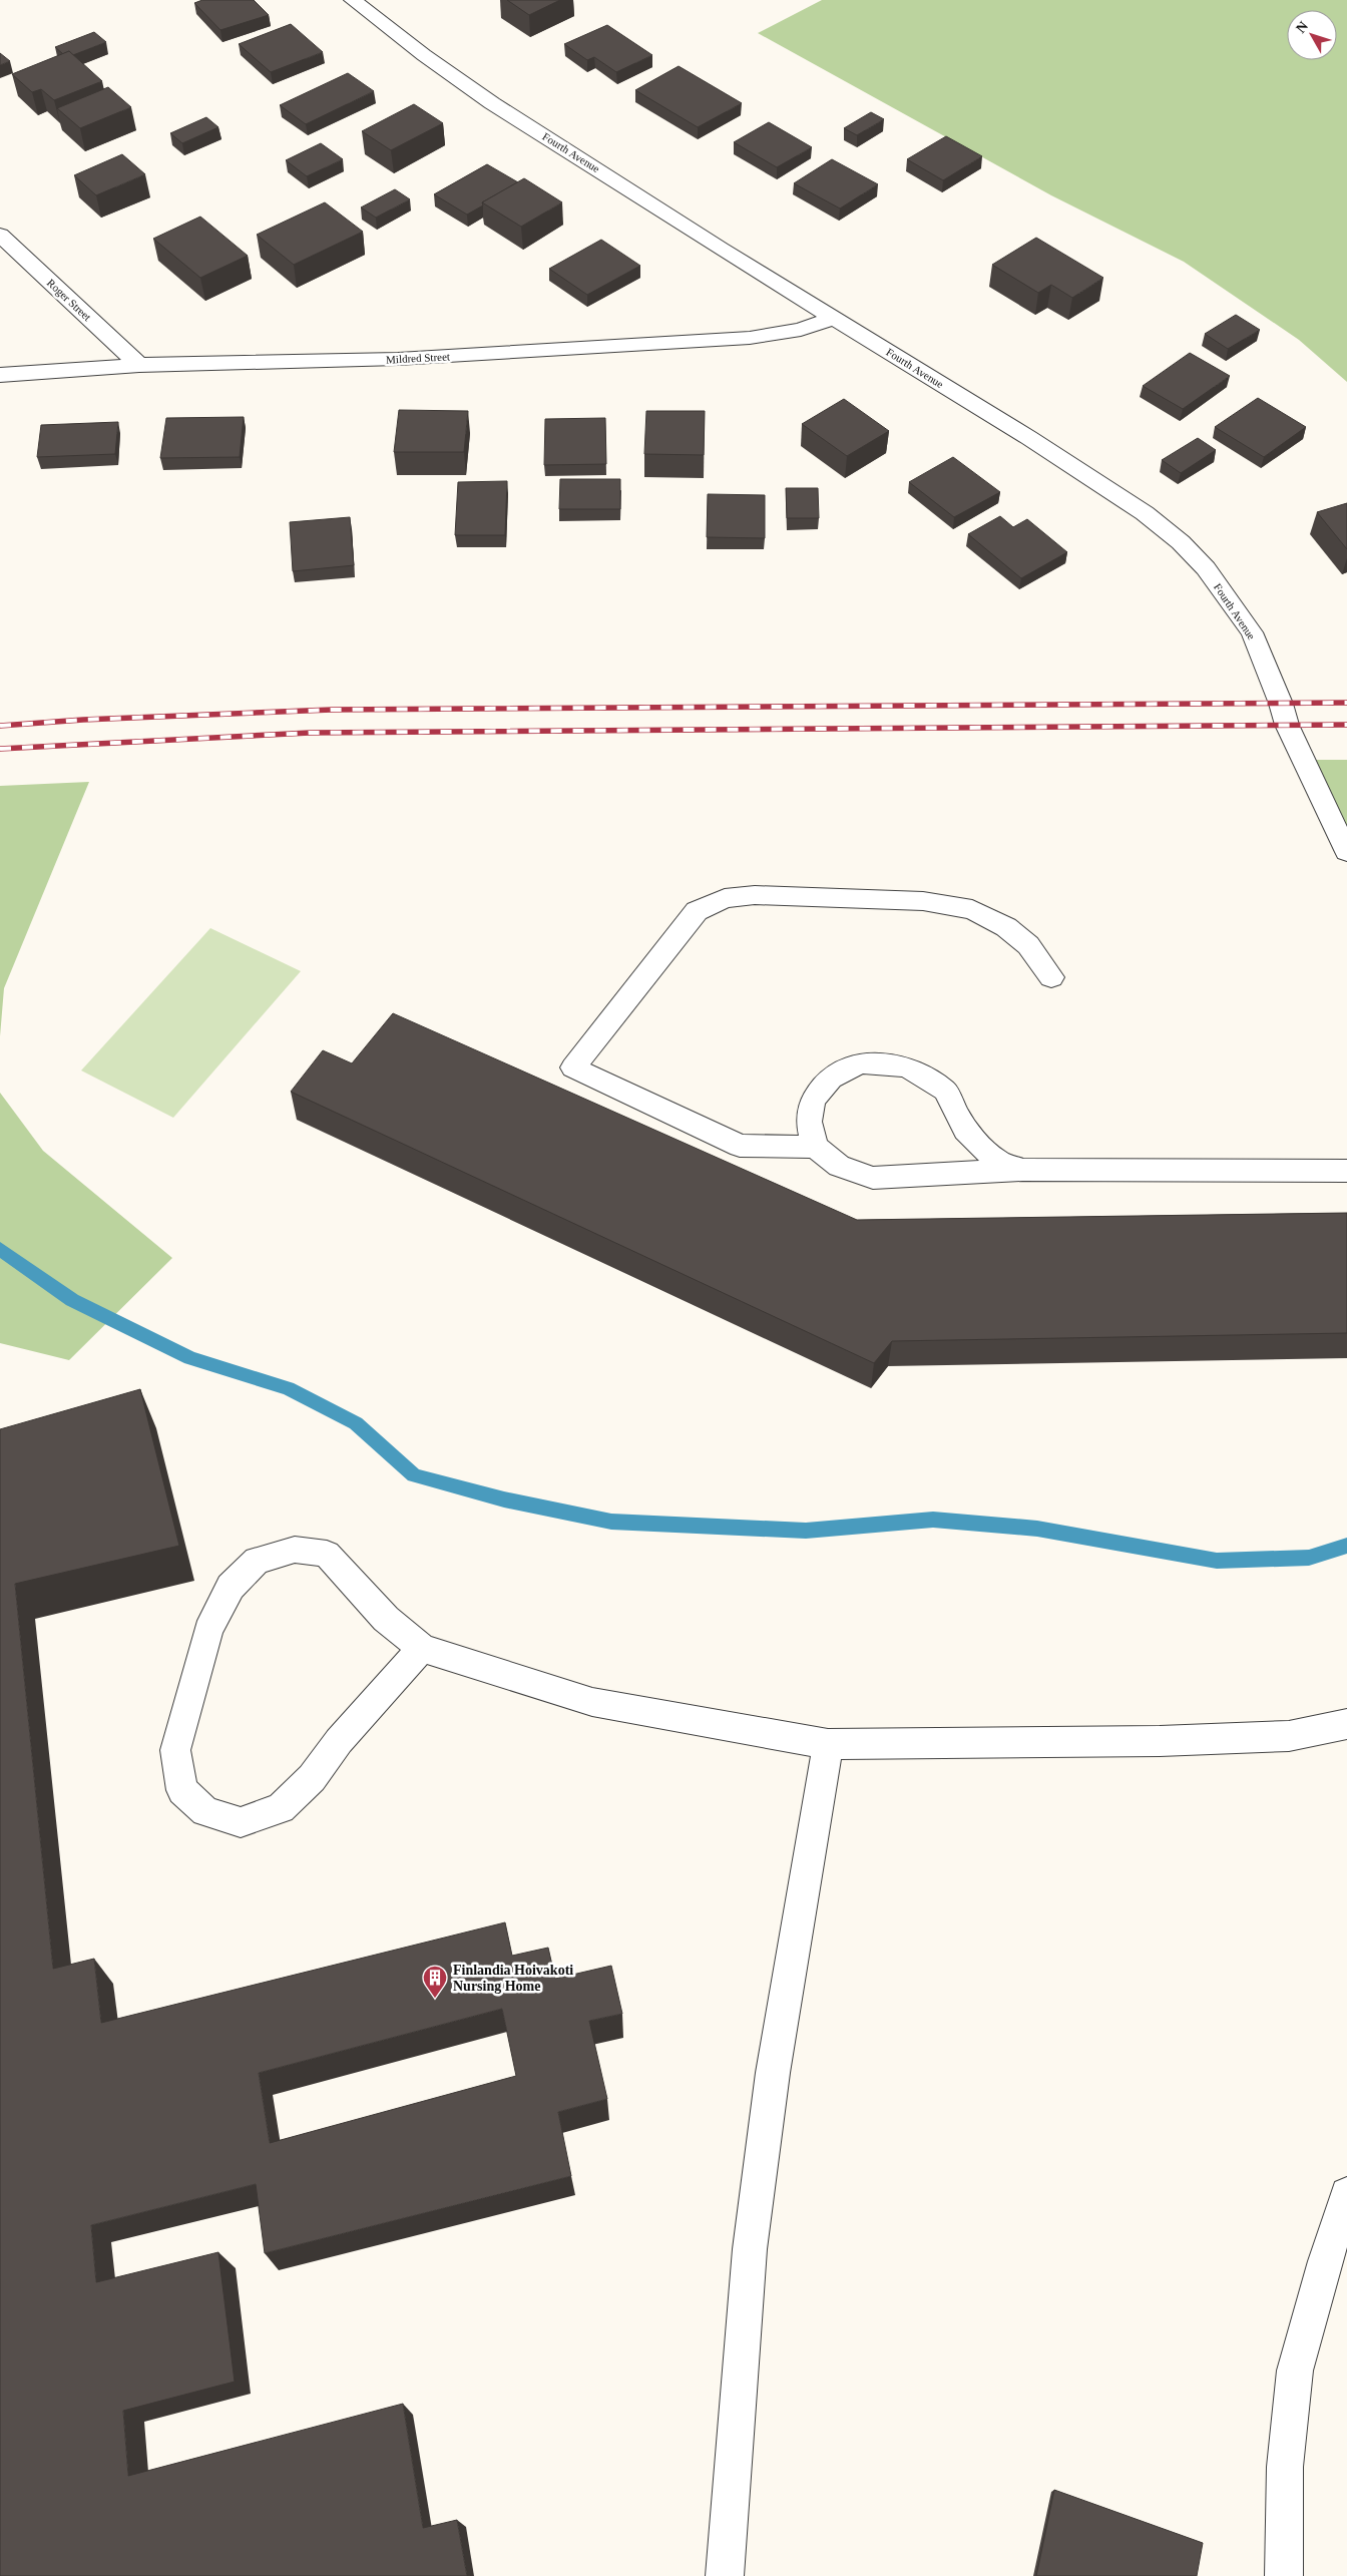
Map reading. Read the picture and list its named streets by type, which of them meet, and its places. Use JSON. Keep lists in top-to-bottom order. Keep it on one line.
{"streets":{"street":["Fourth Avenue","Roger Street","Mildred Street"]},"crossings":[["Fourth Avenue","Mildred Street"],["Roger Street","Mildred Street"]],"places":{"building":["Finlandia Hoivakoti Nursing Home"]},"north":"top left"}
